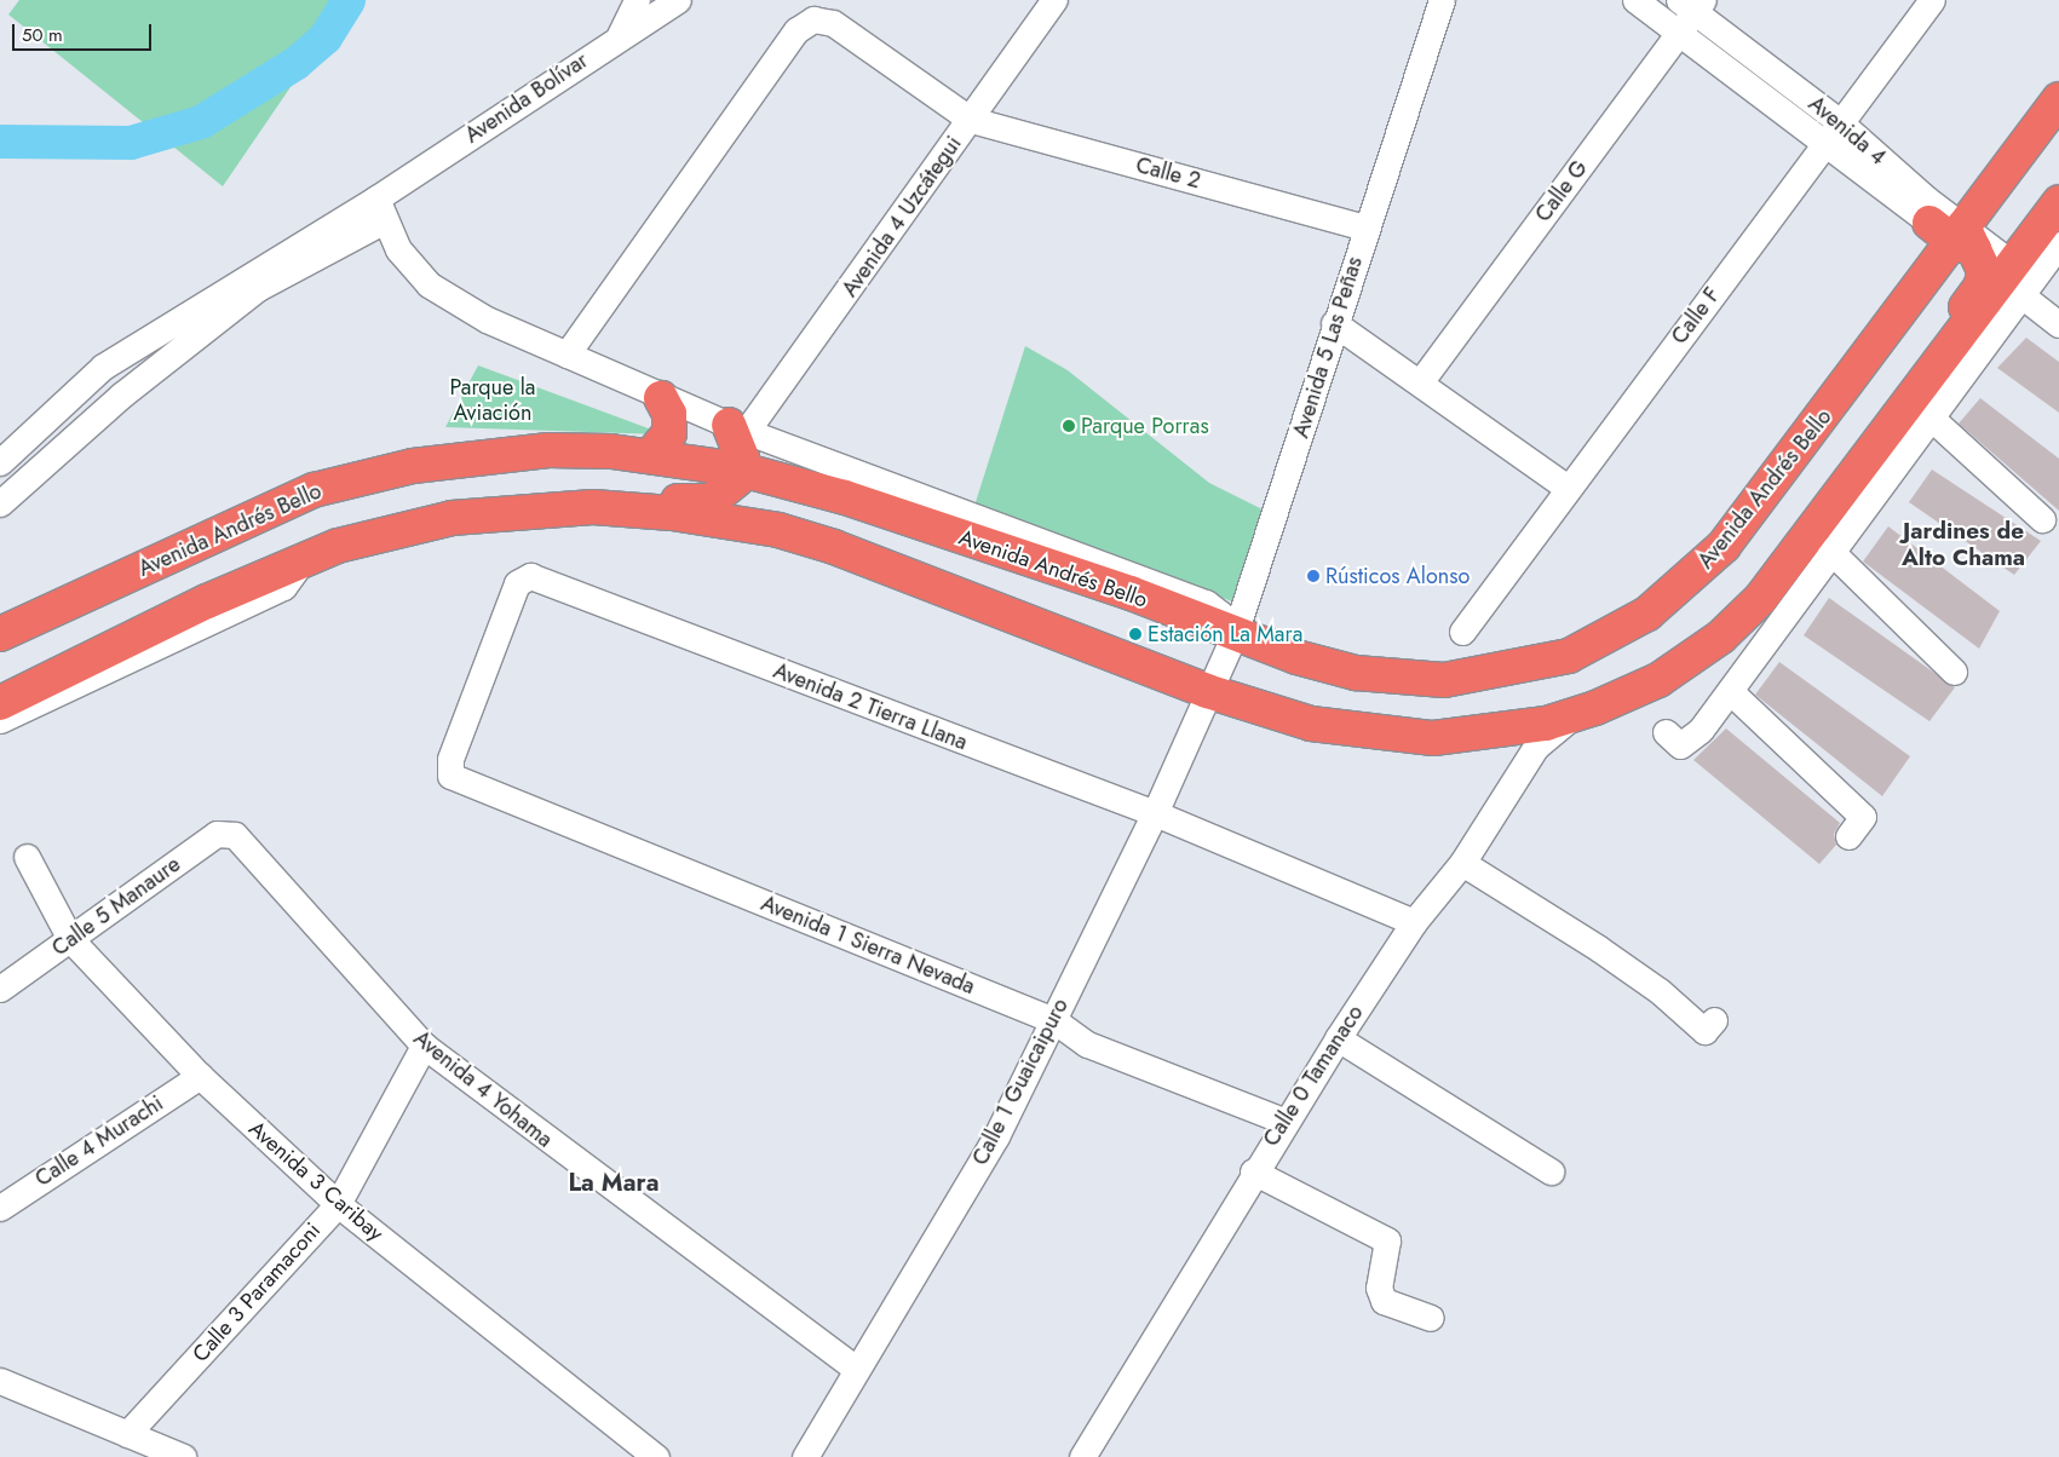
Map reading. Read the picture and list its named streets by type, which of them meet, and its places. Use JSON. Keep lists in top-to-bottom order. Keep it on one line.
{"streets":{"highway":["Avenida Andrés Bello"],"street":["Avenida Bolívar","Avenida 4","Calle 2","Calle G","Avenida 4 Uzcátegui","Calle F","Avenida 5 Las Peñas","Avenida 2 Tierra Llana","Calle 5 Manaure","Avenida 1 Sierra Nevada","Calle 0 Tamanaco","Calle 1 Guaicaipuro","Avenida 4 Yohama","Calle 4 Murachi","Avenida 3 Caribay","Calle 3 Paramaconi"]},"crossings":[["Avenida 4","Calle G"],["Avenida 4","Calle F"],["Avenida 4","Avenida Andrés Bello"],["Calle 2","Avenida 4 Uzcátegui"],["Calle 2","Avenida 5 Las Peñas"],["Avenida 4 Uzcátegui","Avenida Andrés Bello"],["Avenida 5 Las Peñas","Avenida Andrés Bello"],["Avenida 5 Las Peñas","Calle 1 Guaicaipuro"],["Avenida Andrés Bello","Calle 0 Tamanaco"],["Avenida Andrés Bello","Calle 1 Guaicaipuro"],["Avenida 2 Tierra Llana","Avenida 1 Sierra Nevada"],["Avenida 2 Tierra Llana","Calle 0 Tamanaco"],["Avenida 2 Tierra Llana","Calle 1 Guaicaipuro"],["Calle 5 Manaure","Avenida 4 Yohama"],["Calle 5 Manaure","Avenida 3 Caribay"],["Avenida 1 Sierra Nevada","Calle 0 Tamanaco"],["Avenida 1 Sierra Nevada","Calle 1 Guaicaipuro"],["Calle 1 Guaicaipuro","Avenida 4 Yohama"],["Avenida 4 Yohama","Calle 3 Paramaconi"],["Calle 4 Murachi","Avenida 3 Caribay"],["Avenida 3 Caribay","Calle 3 Paramaconi"]],"districts":["Jardines de Alto Chama","La Mara"],"parks":["Parque la Aviación"],"places":["Parque Porras","Rústicos Alonso","Estación La Mara"],"scale_bar":"50 m"}
